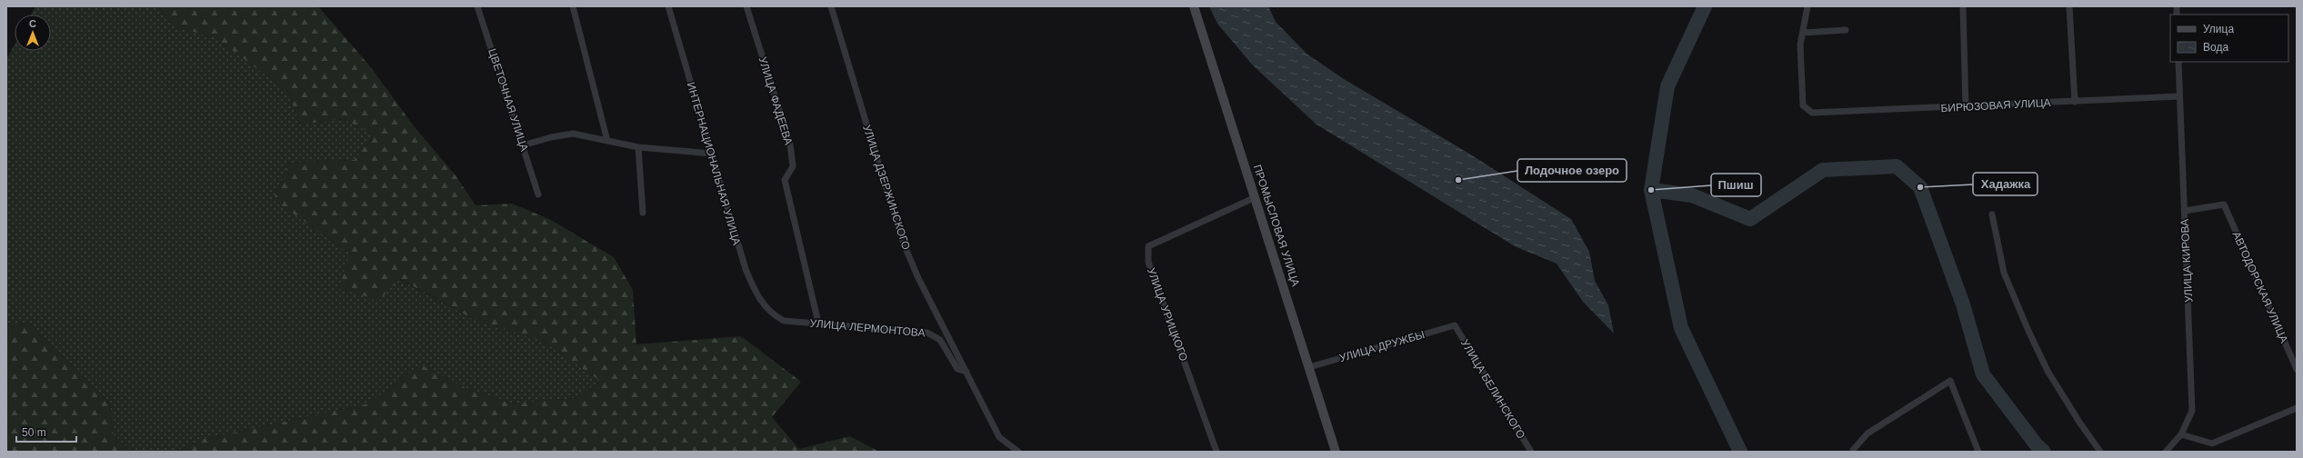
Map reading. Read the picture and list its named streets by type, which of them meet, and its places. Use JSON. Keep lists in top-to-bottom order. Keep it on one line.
{"streets":{"main road":["ПРОМЫСЛОВАЯ УЛИЦА"],"street":["ЦВЕТОЧНАЯ УЛИЦА","УЛИЦА ФАДЕЕВА","БИРЮЗОВАЯ УЛИЦА","ИНТЕРНАЦИОНАЛЬНАЯ УЛИЦА","УЛИЦА ДЗЕРЖИНСКОГО","УЛИЦА КИРОВА","АВТОДОРСКАЯ УЛИЦА","УЛИЦА УРИЦКОГО","УЛИЦА ЛЕРМОНТОВА","УЛИЦА ДРУЖБЫ","УЛИЦА БЕЛИНСКОГО"]},"crossings":[["УЛИЦА ФАДЕЕВА","УЛИЦА ЛЕРМОНТОВА"],["БИРЮЗОВАЯ УЛИЦА","УЛИЦА КИРОВА"],["ИНТЕРНАЦИОНАЛЬНАЯ УЛИЦА","УЛИЦА ЛЕРМОНТОВА"],["УЛИЦА ДЗЕРЖИНСКОГО","УЛИЦА ЛЕРМОНТОВА"],["ПРОМЫСЛОВАЯ УЛИЦА","УЛИЦА УРИЦКОГО"],["ПРОМЫСЛОВАЯ УЛИЦА","УЛИЦА ДРУЖБЫ"],["УЛИЦА КИРОВА","АВТОДОРСКАЯ УЛИЦА"],["УЛИЦА ДРУЖБЫ","УЛИЦА БЕЛИНСКОГО"]],"places":["Лодочное озеро","Хадажка","Пшиш"],"legend":["Улица","Вода"],"scale_bar":"50 m","north":"top"}
